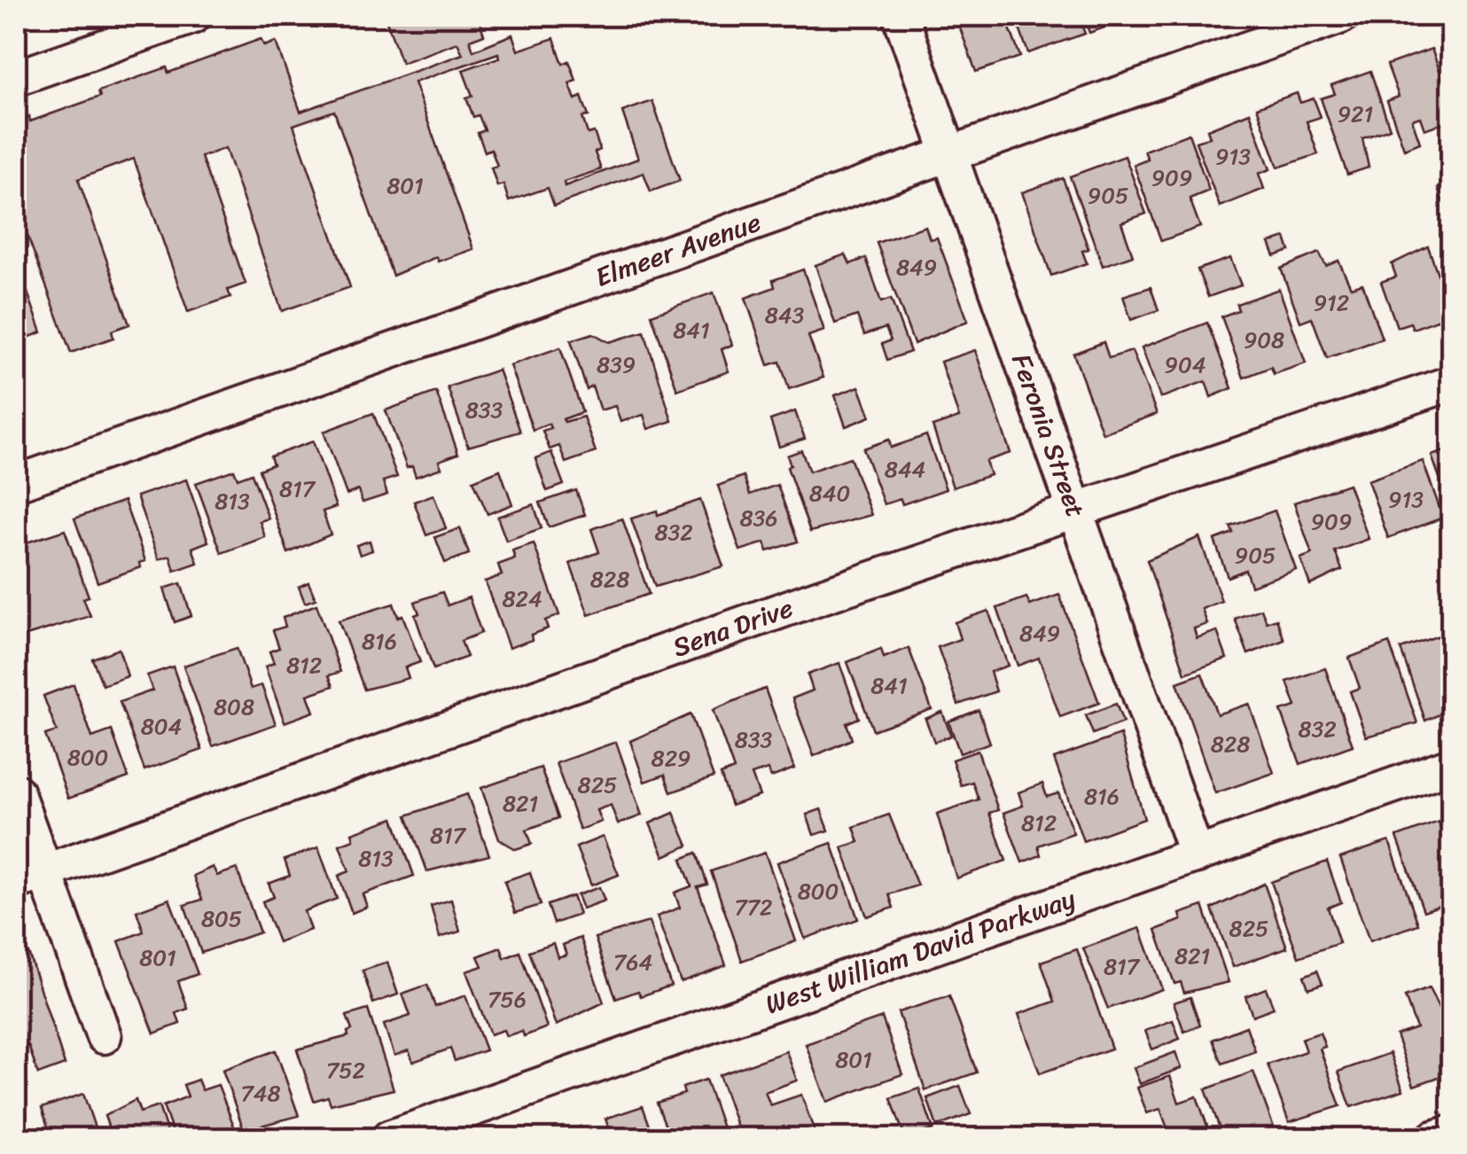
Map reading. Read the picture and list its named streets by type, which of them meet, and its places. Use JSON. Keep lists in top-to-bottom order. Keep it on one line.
{"streets":{"street":["Elmeer Avenue","Feronia Street","Sena Drive","West William David Parkway"]},"crossings":[["Elmeer Avenue","Feronia Street"],["Feronia Street","Sena Drive"],["Feronia Street","West William David Parkway"]],"house_numbers":["921","913","909","801","905","849","912","843","841","908","839","904","833","844","817","840","913","813","836","909","832","905","828","824","849","816","812","841","808","804","832","833","828","800","829","825","816","821","812","817","813","800","772","805","825","821","801","764","817","756","801","752","748"]}
